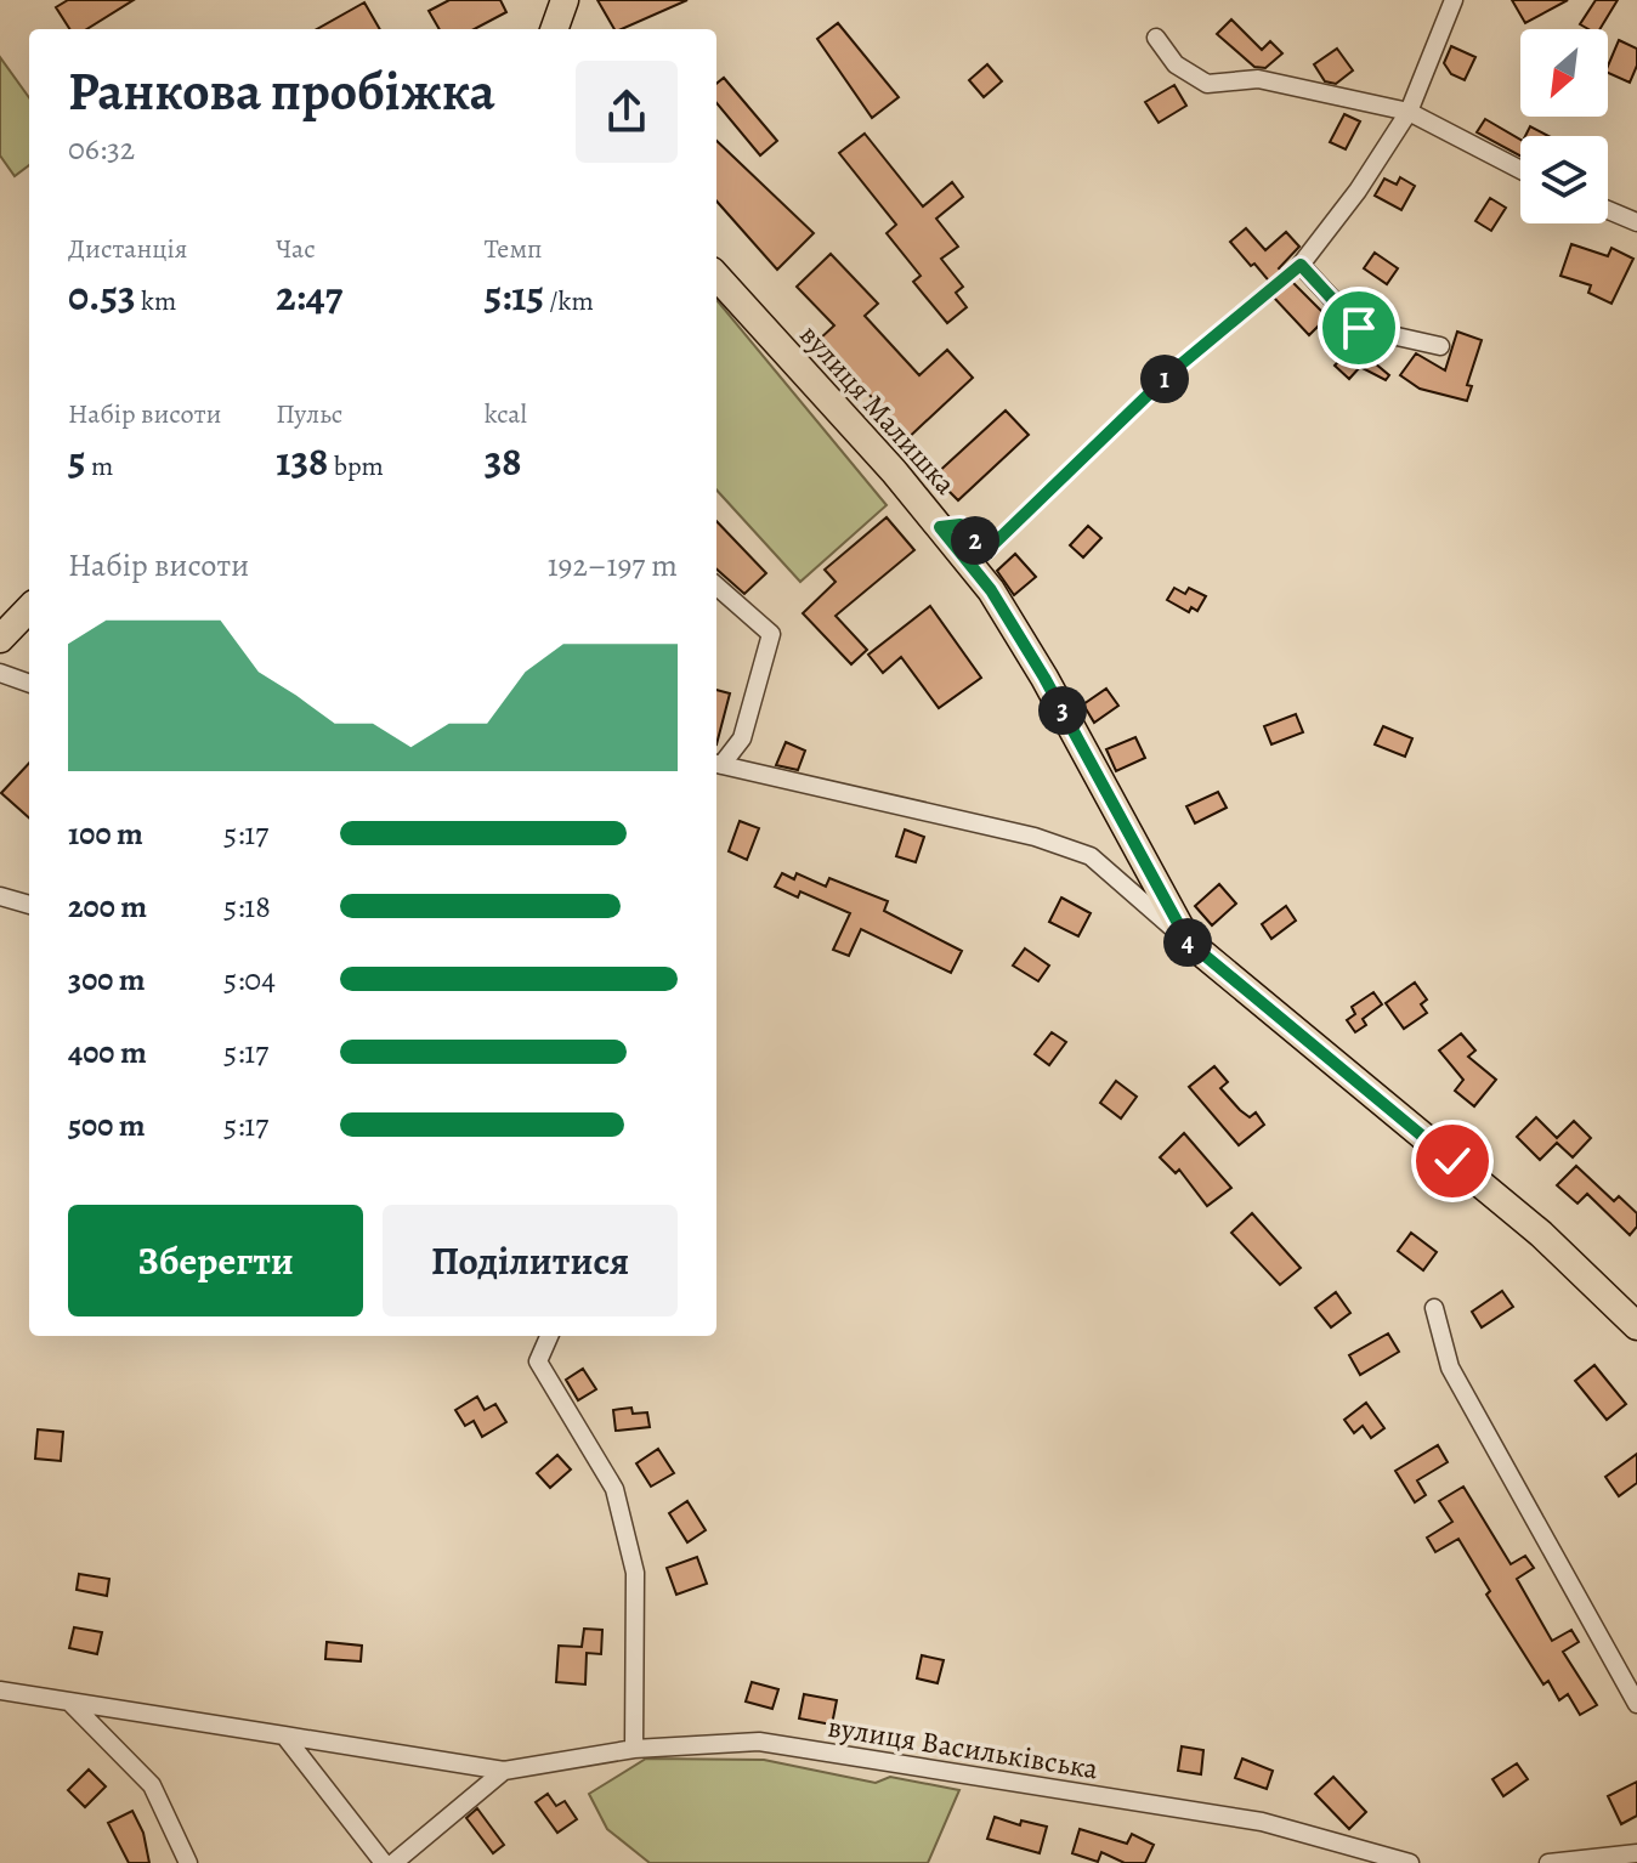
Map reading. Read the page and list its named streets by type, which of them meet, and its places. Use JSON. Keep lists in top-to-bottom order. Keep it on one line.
{"streets":{"main road":["вулиця Малишка"],"street":["вулиця Васильківська"]},"north":"bottom left","page":{"heading":["Ранкова пробіжка","06:32"],"stats":[["Дистанція","0.53 km"],["Час","2:47"],["Темп","5:15 /km"],["Набір висоти","5 m"],["Пульс","138 bpm"],["kcal","38"]],"pins":["1","2","3","4"],"chart":["Набір висоти","192–197 m"],"list":[{"name":"100 m","note":"5:17"},{"name":"200 m","note":"5:18"},{"name":"300 m","note":"5:04"},{"name":"400 m","note":"5:17"},{"name":"500 m","note":"5:17"}],"buttons":["Зберегти","Поділитися"]}}
